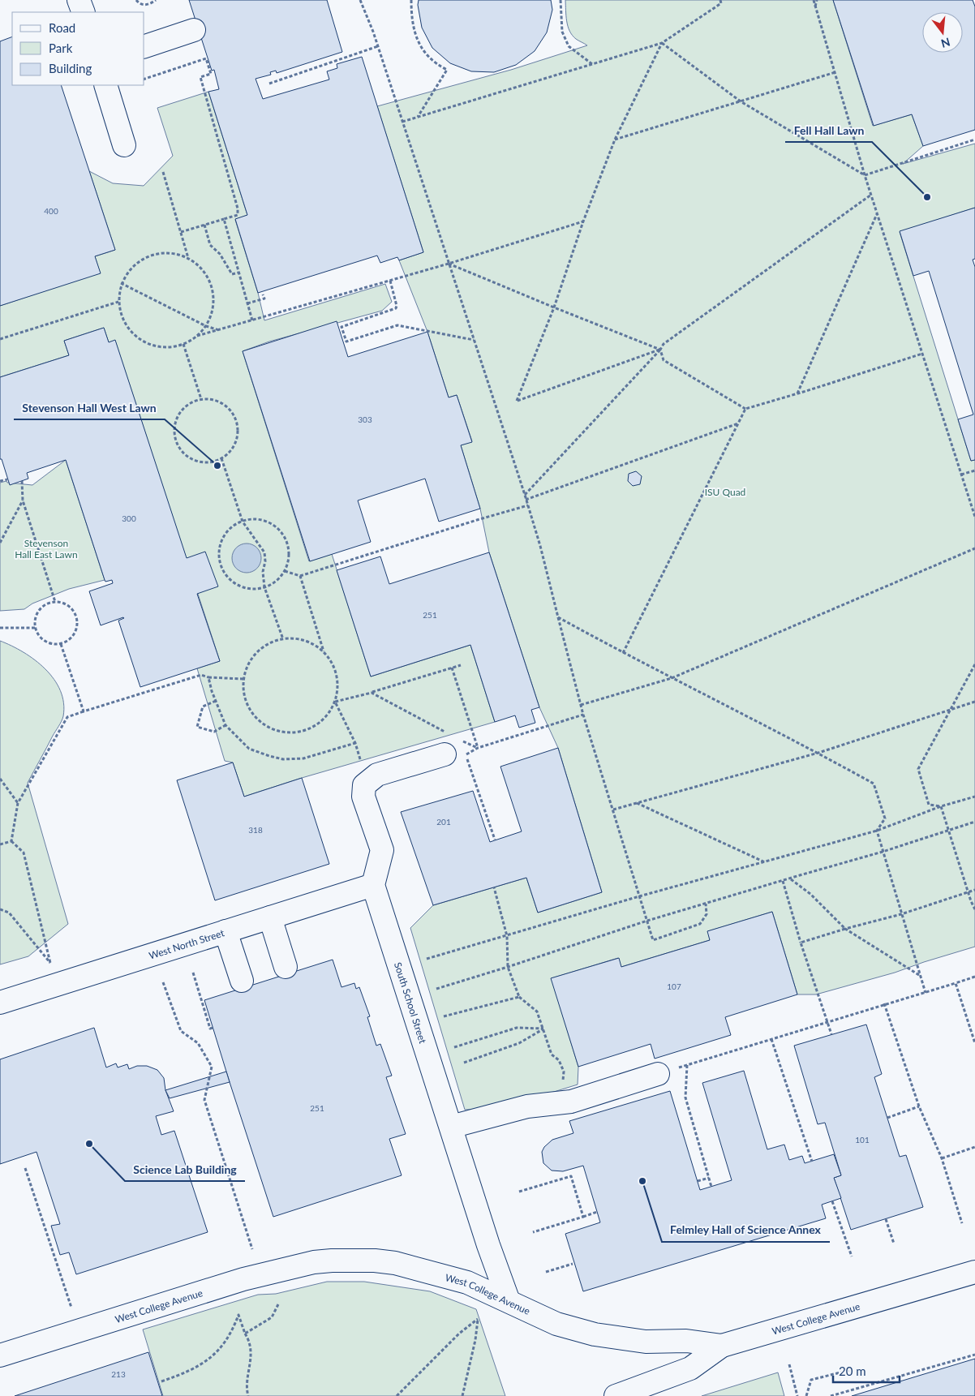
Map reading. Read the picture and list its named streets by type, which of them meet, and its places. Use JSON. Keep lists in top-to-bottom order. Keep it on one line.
{"streets":{"main road":["West North Street","South School Street","West College Avenue"]},"crossings":[["West North Street","South School Street"],["South School Street","West College Avenue"]],"parks":["ISU Quad","Stevenson Hall East Lawn"],"places":["Fell Hall Lawn","Stevenson Hall West Lawn","Science Lab Building","Felmley Hall of Science Annex"],"house_numbers":["400","303","300","251","201","318","107","251","101","213"],"legend":["Road","Park","Building"],"scale_bar":"20 m","north":"bottom"}
